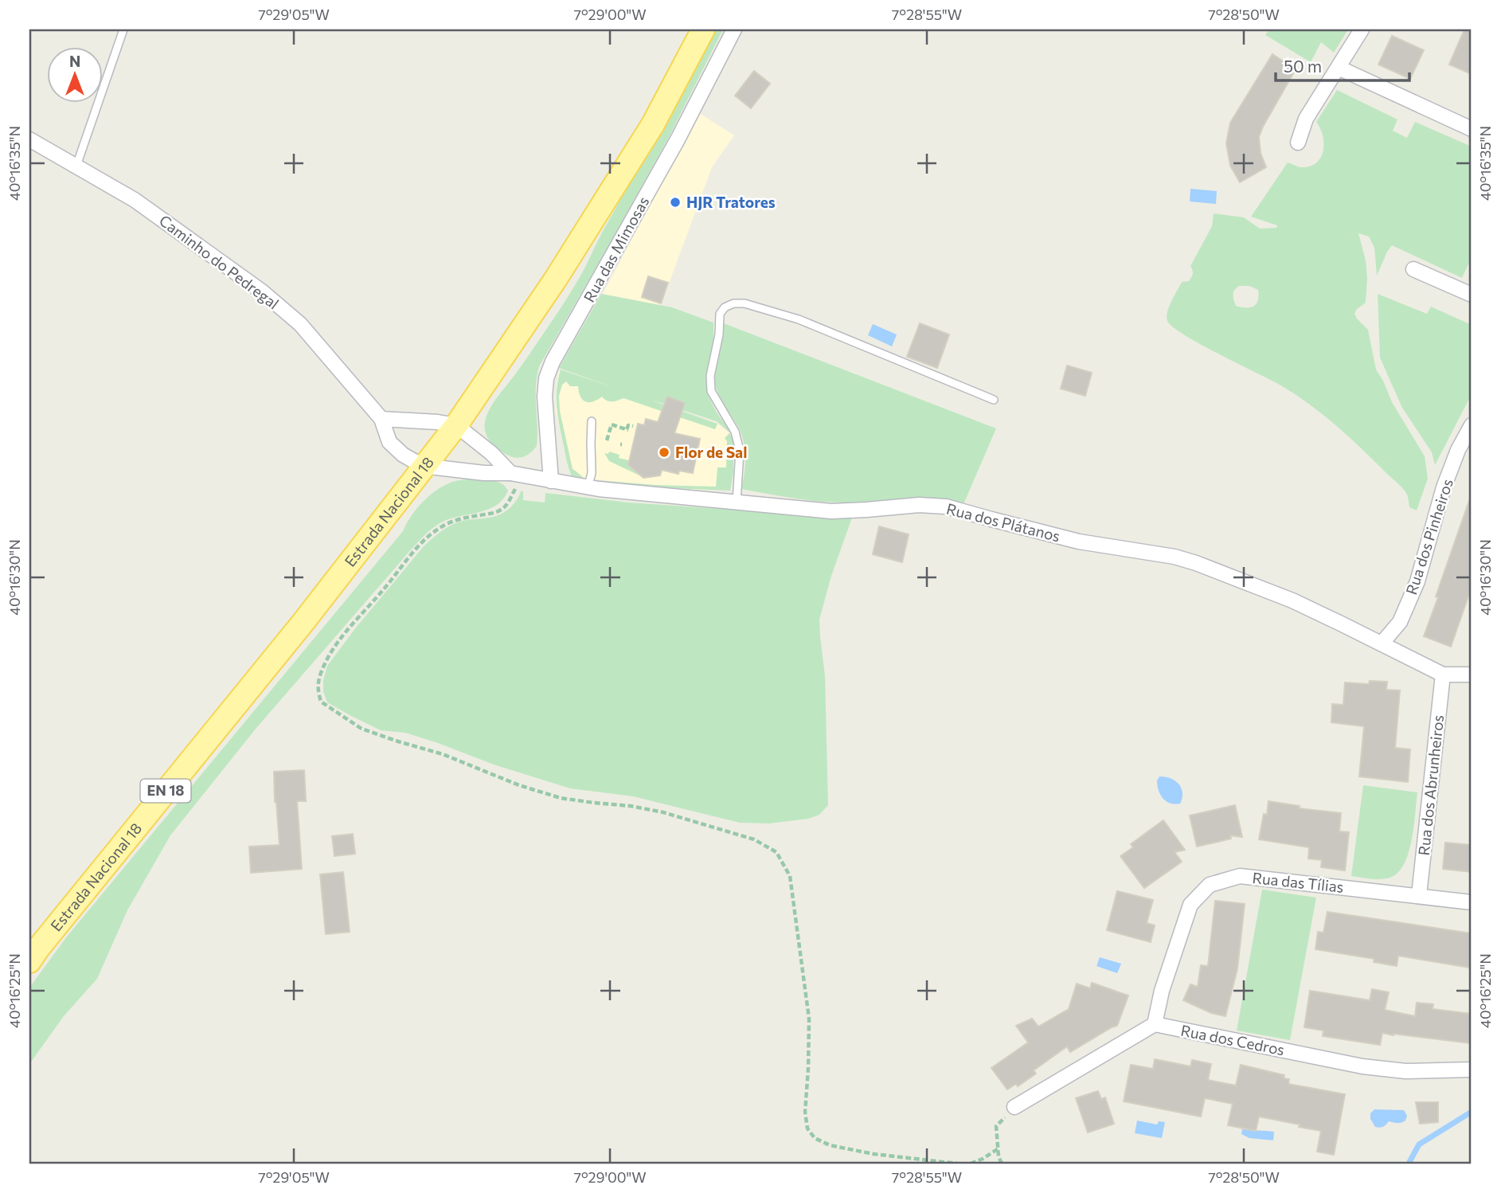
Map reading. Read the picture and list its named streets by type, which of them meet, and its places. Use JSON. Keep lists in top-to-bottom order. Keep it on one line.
{"streets":{"main road":["Estrada Nacional 18","EN 18"],"street":["Rua das Mimosas","Caminho do Pedregal","Rua dos Plátanos","Rua dos Pinheiros","Rua dos Abrunheiros","Rua das Tílias","Rua dos Cedros"]},"crossings":[["Rua das Mimosas","Rua dos Plátanos"],["Caminho do Pedregal","Estrada Nacional 18"],["Caminho do Pedregal","Rua dos Plátanos"],["Estrada Nacional 18","Rua dos Plátanos"],["Rua dos Plátanos","Rua dos Pinheiros"],["Rua dos Plátanos","Rua dos Abrunheiros"],["Rua dos Abrunheiros","Rua das Tílias"],["Rua das Tílias","Rua dos Cedros"]],"places":["HJR Tratores","Flor de Sal"],"scale_bar":"50 m","north":"top","coordinates":["7°29'05\"W","7°29'00\"W","7°28'55\"W","7°28'50\"W","40°16'35\"N","40°16'30\"N","40°16'25\"N"]}
